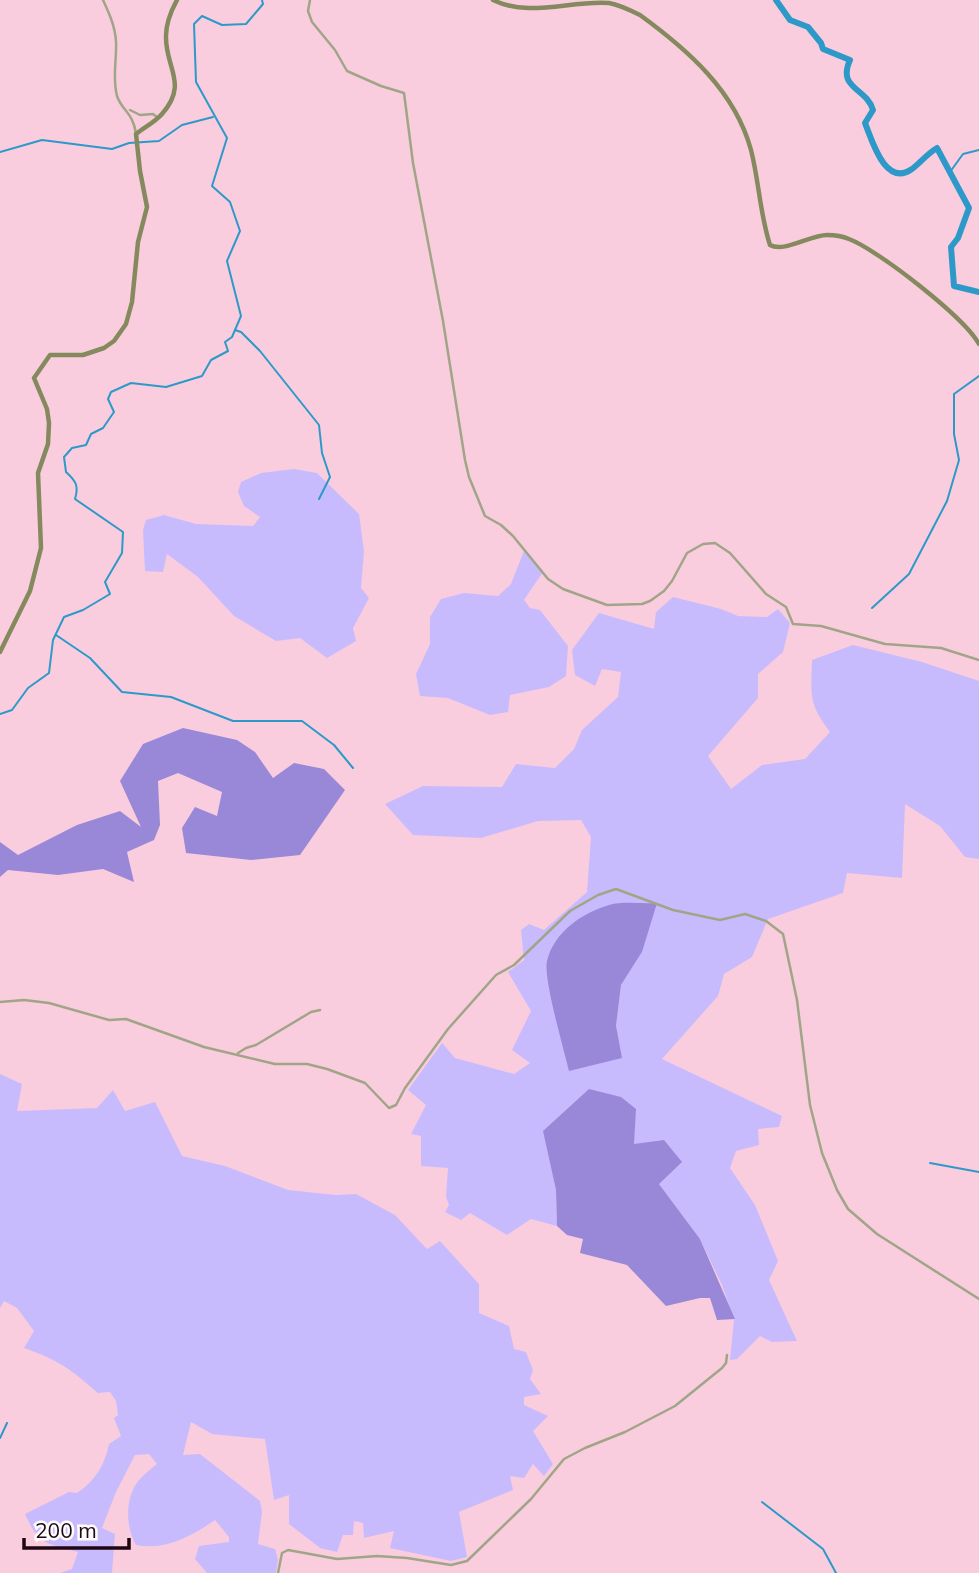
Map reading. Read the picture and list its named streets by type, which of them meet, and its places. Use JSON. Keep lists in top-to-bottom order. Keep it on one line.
{"scale_bar":"200 m"}
